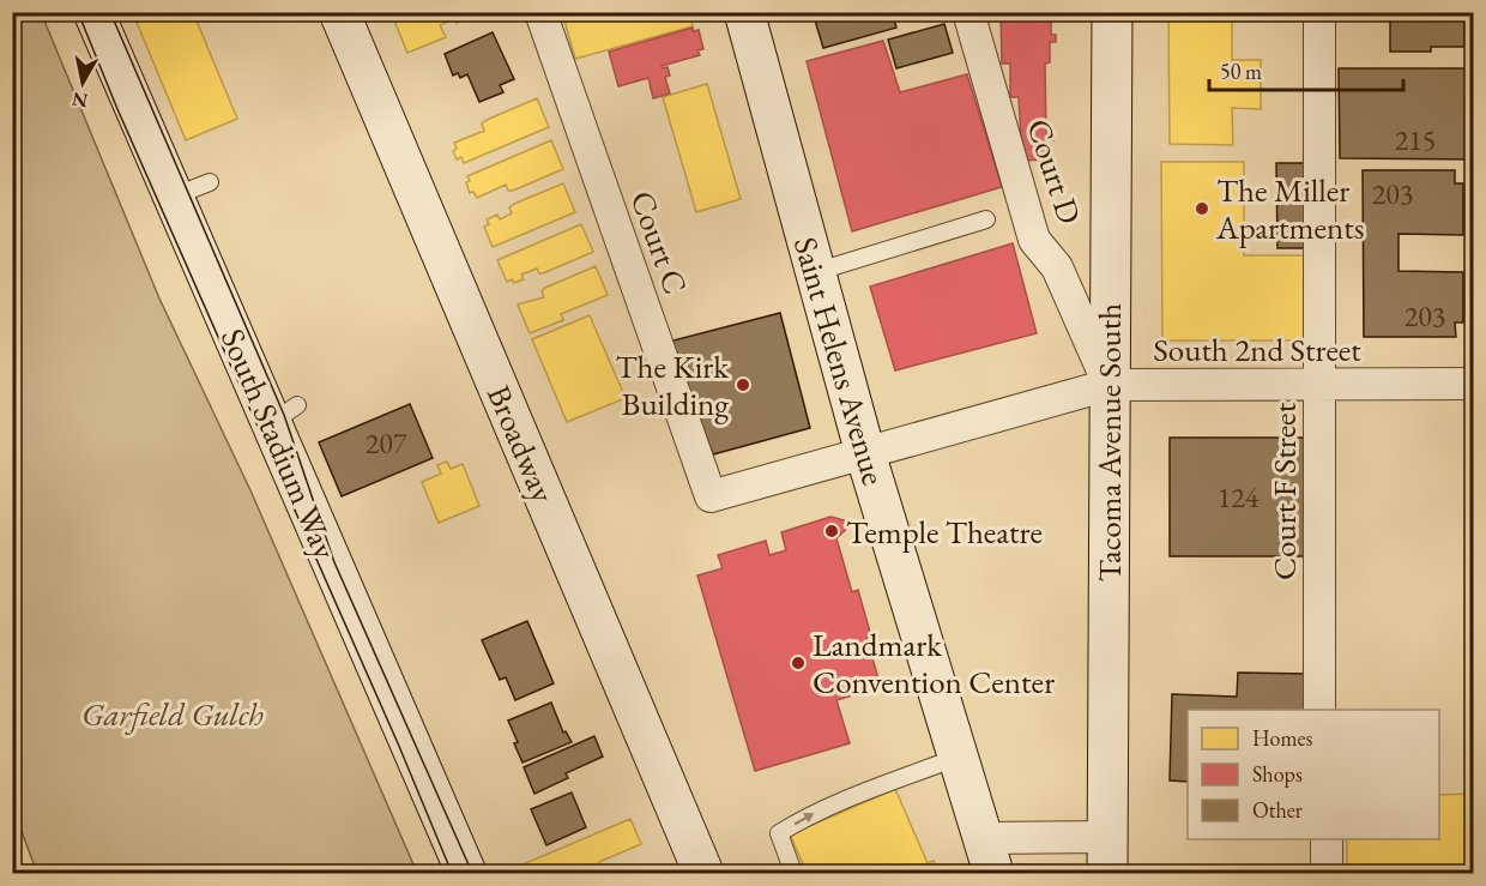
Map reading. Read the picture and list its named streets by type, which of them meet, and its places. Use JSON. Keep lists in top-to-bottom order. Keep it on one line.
{"streets":{"street":["Court D","Court C","South 2nd Street","Saint Helens Avenue","Tacoma Avenue South","South Stadium Way","Broadway","Court F Street"]},"crossings":[["Court D","South 2nd Street"],["Court D","Tacoma Avenue South"],["Court C","South 2nd Street"],["South 2nd Street","Saint Helens Avenue"],["South 2nd Street","Tacoma Avenue South"],["South 2nd Street","Court F Street"]],"parks":["Garfield Gulch"],"places":["The Miller Apartments","The Kirk Building","Temple Theatre","Landmark Convention Center"],"house_numbers":["215","203","203","207","124"],"legend":["Homes","Shops","Other"],"scale_bar":"50 m","north":"bottom"}
